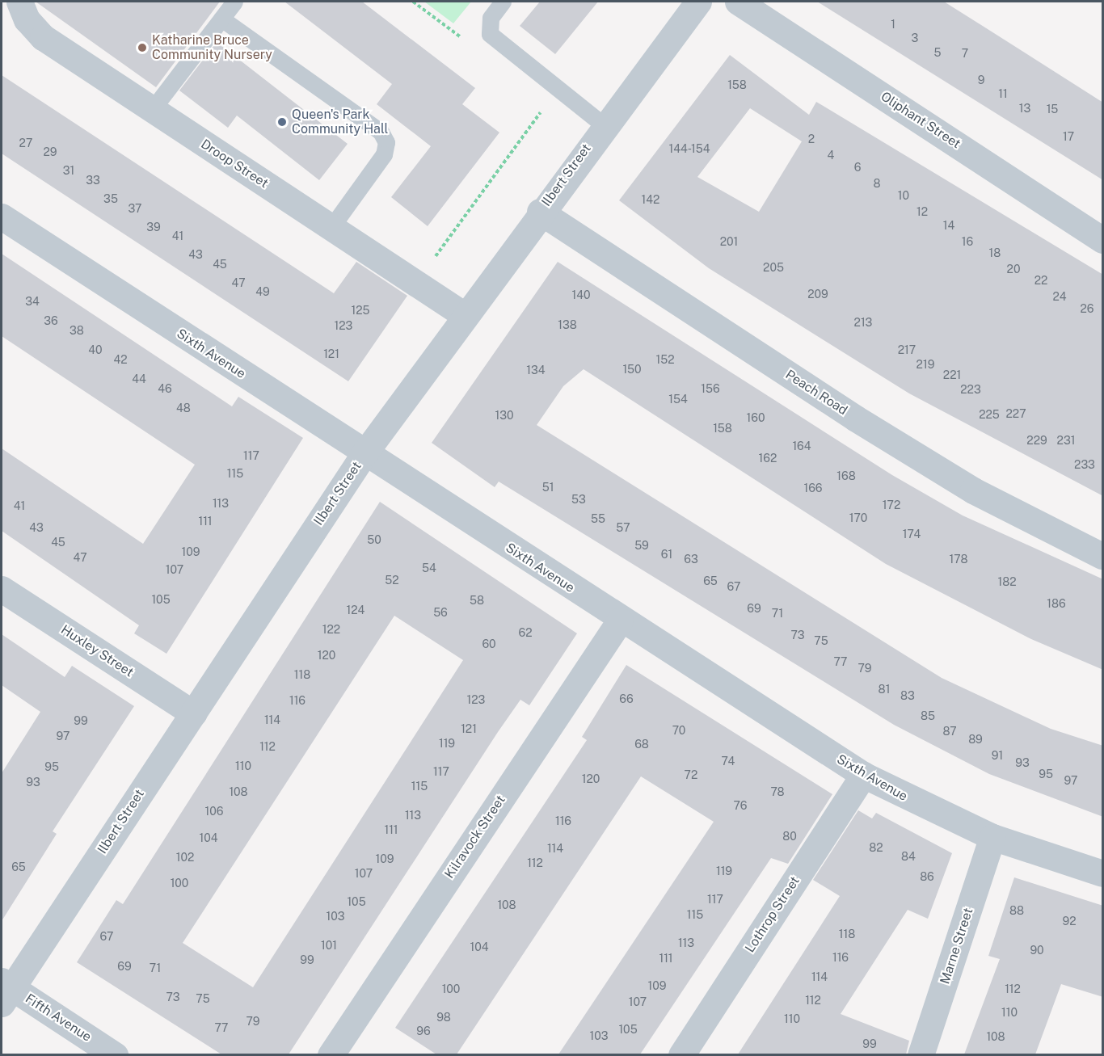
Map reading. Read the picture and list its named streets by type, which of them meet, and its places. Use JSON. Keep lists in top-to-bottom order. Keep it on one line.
{"streets":{"street":["Oliphant Street","Droop Street","Ilbert Street","Sixth Avenue","Peach Road","Huxley Street","Kilravock Street","Lothrop Street","Marne Street","Fifth Avenue"]},"crossings":[["Droop Street","Ilbert Street"],["Ilbert Street","Sixth Avenue"],["Ilbert Street","Peach Road"],["Ilbert Street","Huxley Street"],["Ilbert Street","Fifth Avenue"],["Sixth Avenue","Kilravock Street"],["Sixth Avenue","Lothrop Street"],["Sixth Avenue","Marne Street"]],"places":["Katharine Bruce Community Nursery","Queen's Park Community Hall"],"house_numbers":["1","3","5","7","9","158","11","13","15","17","2","27","144-154","29","4","6","31","33","8","10","35","142","37","12","14","39","41","201","16","18","43","45","205","20","22","47","49","209","140","24","34","26","125","36","213","138","123","38","40","217","121","42","152","219","150","134","221","44","46","156","223","154","48","227","225","130","160","158","229","231","164","117","162","233","115","168","51","166","53","113","172","41","170","55","111","43","57","174","50","45","59","109","61","47","63","178","54","107","52","65","182","67","105","58","186","69","124","56","71","122","62","73","75","60","120","77","79","118","81","83","66","123","116","85","114","99","121","70","87","97","89","119","68","112","91","74","93","110","95","117","95","72","120","97","93","115","108","78","76","106","113","116","111","80","104","82","114","84","102","109","112","65","119","107","86","100","117","105","108","88","115","103","92","118","67","113","101","104","90","116","111","99","69","71","114","109","100","112","73","75","112","107","110","98","110","79","77","105","96","103","108","99"]}
